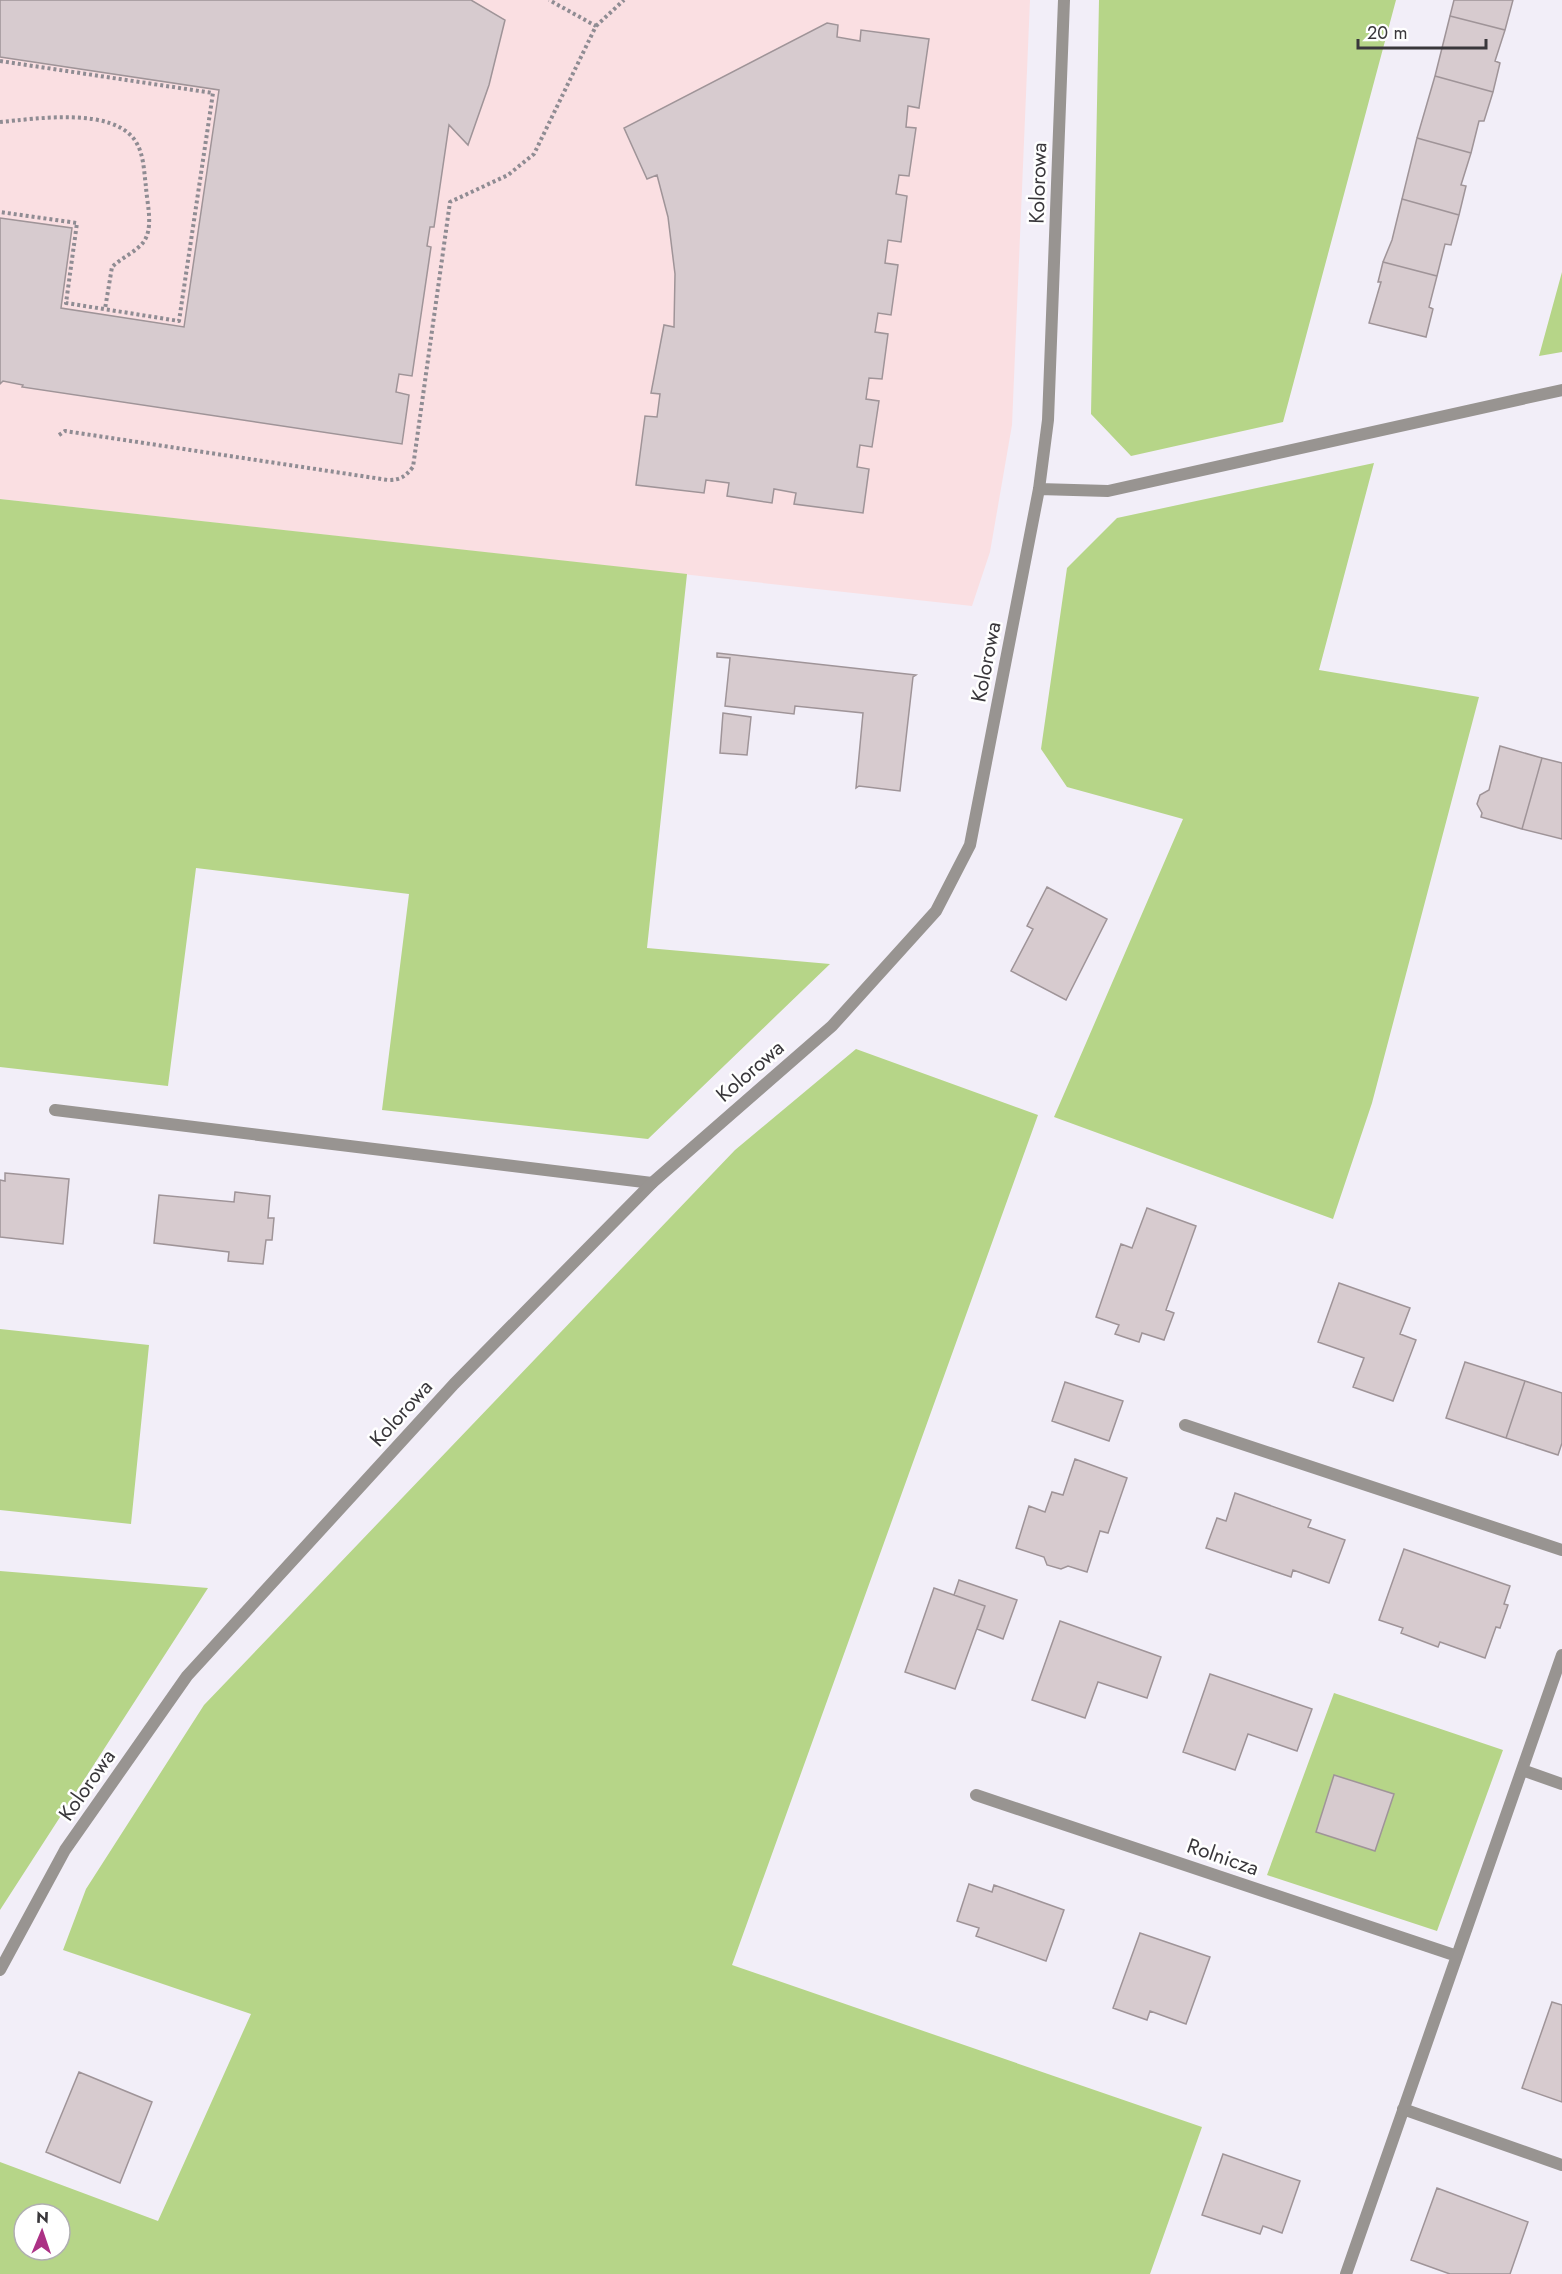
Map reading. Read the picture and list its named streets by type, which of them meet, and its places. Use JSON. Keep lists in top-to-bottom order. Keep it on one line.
{"streets":{"street":["Kolorowa","Rolnicza"]},"scale_bar":"20 m","north":"top"}
